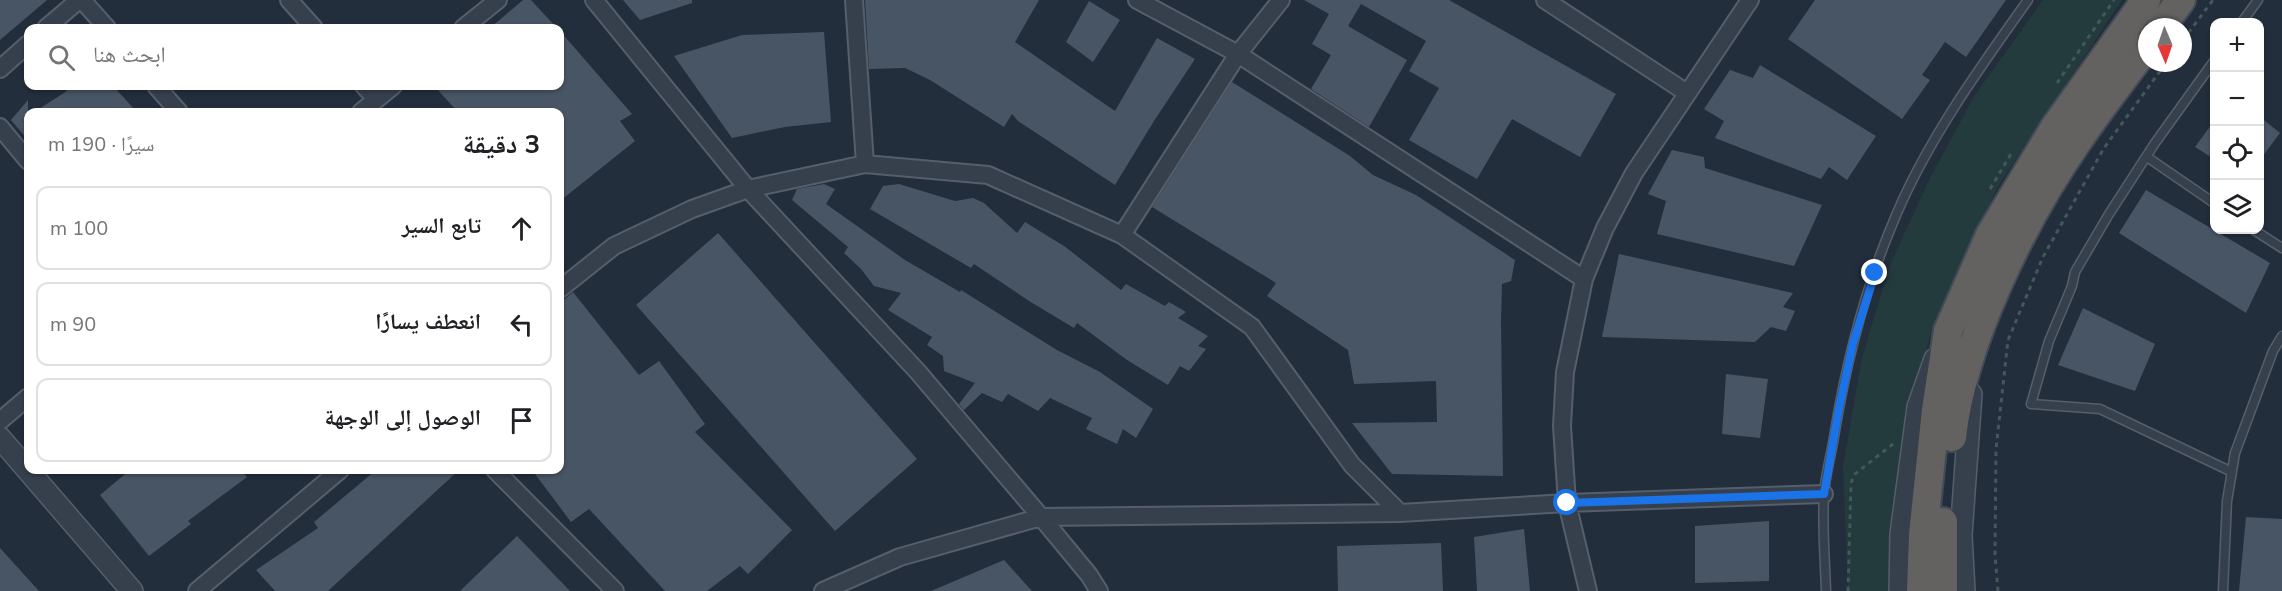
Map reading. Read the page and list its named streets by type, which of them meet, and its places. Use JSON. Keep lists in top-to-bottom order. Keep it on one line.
{"north":"bottom","page":{"map_buttons":["+","−"],"search":"ابحث هنا","heading":["3 دقيقة","سيرًا · 190 m"],"list":[["تابع السير","100 m"],["انعطف يسارًا","90 m"],"الوصول إلى الوجهة"]}}
